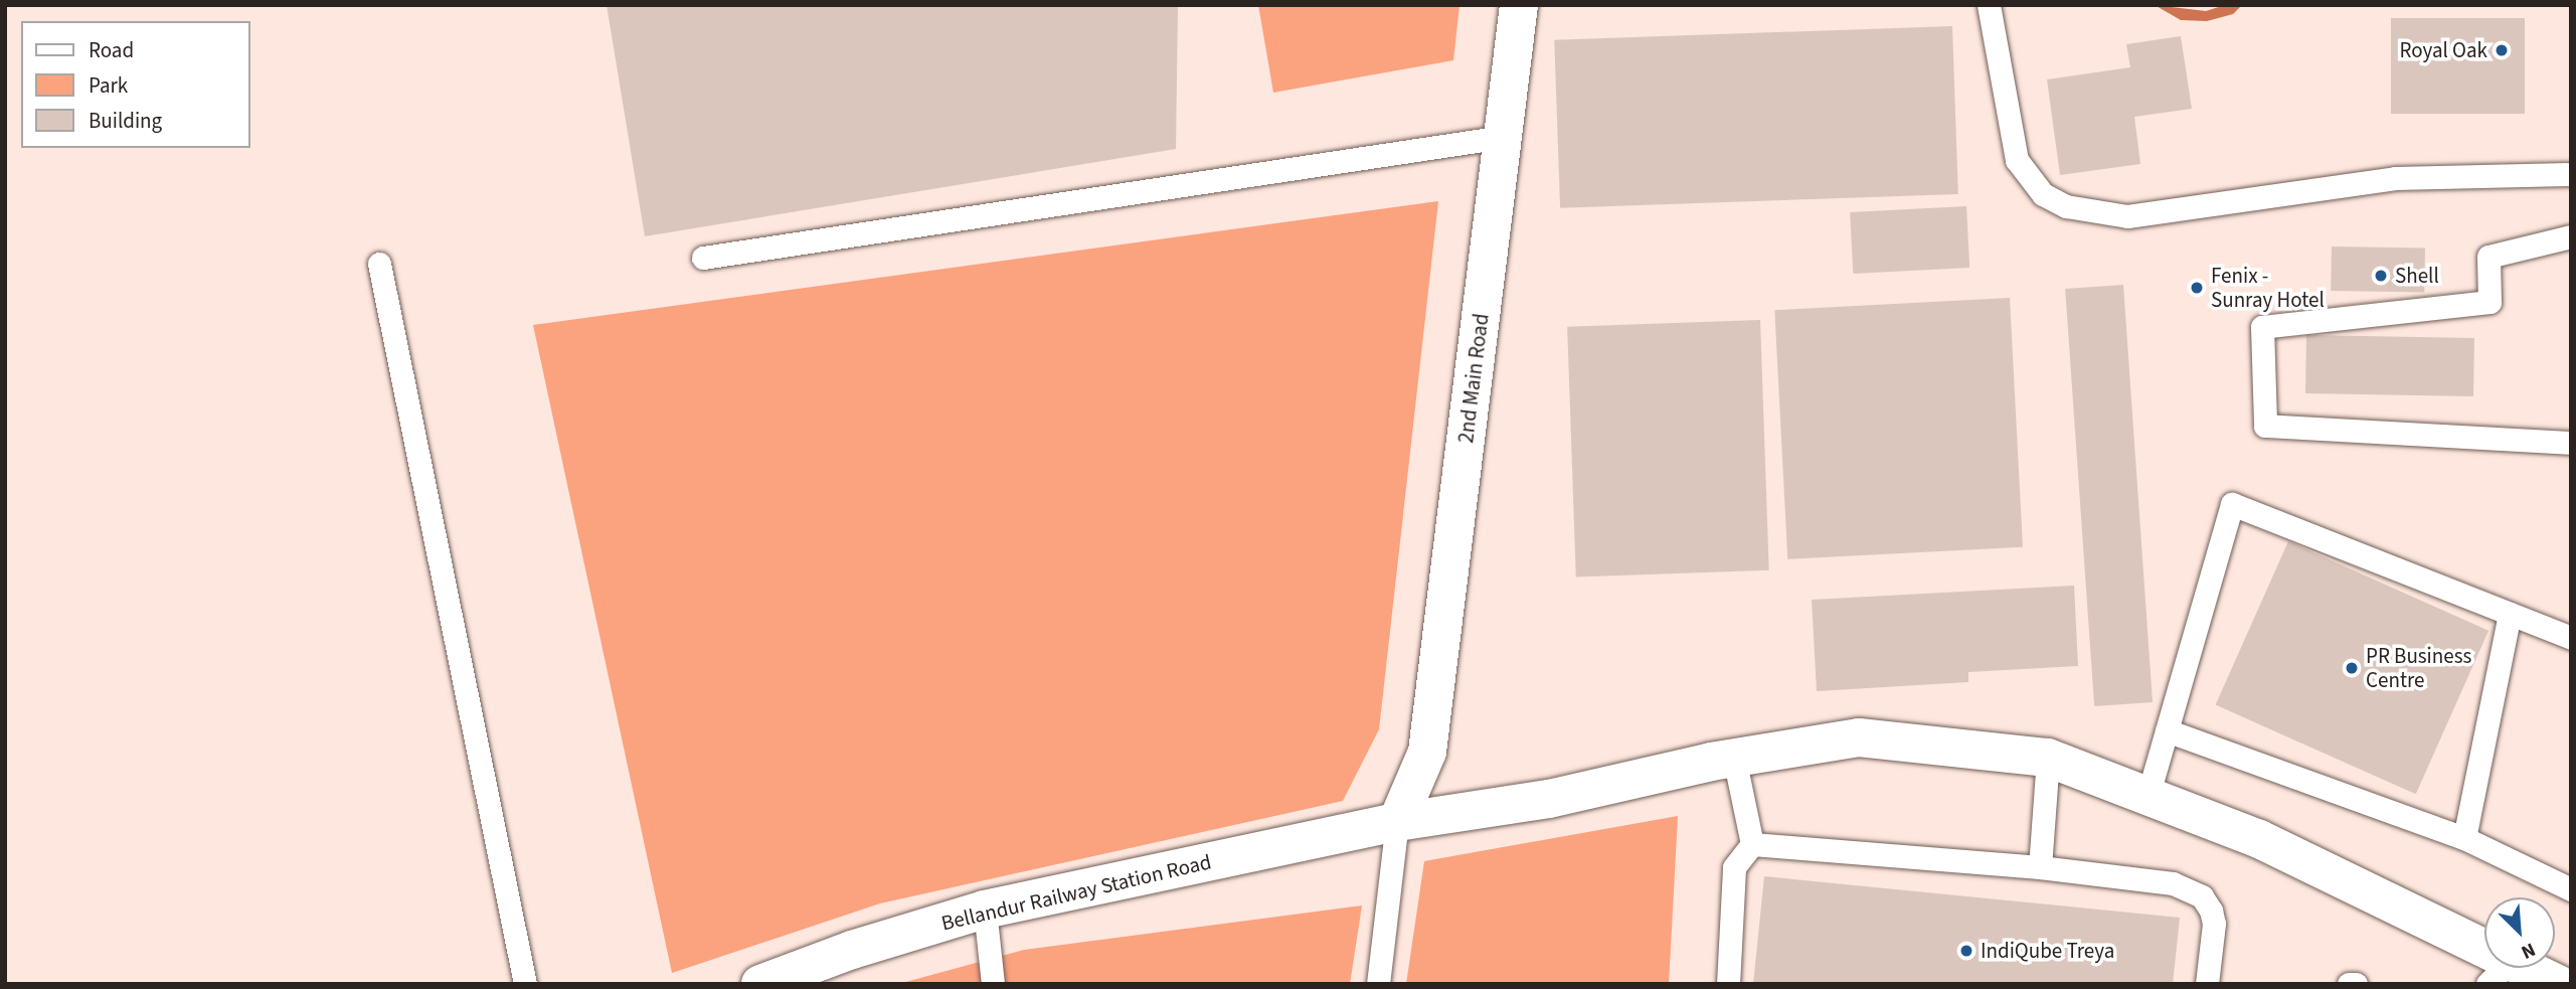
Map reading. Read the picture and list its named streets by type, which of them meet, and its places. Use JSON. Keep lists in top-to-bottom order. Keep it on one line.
{"streets":{"street":["2nd Main Road","Bellandur Railway Station Road"]},"crossings":[["2nd Main Road","Bellandur Railway Station Road"]],"places":["Royal Oak","Shell","Fenix - Sunray Hotel","PR Business Centre","IndiQube Treya"],"legend":["Road","Park","Building"],"north":"bottom right"}
